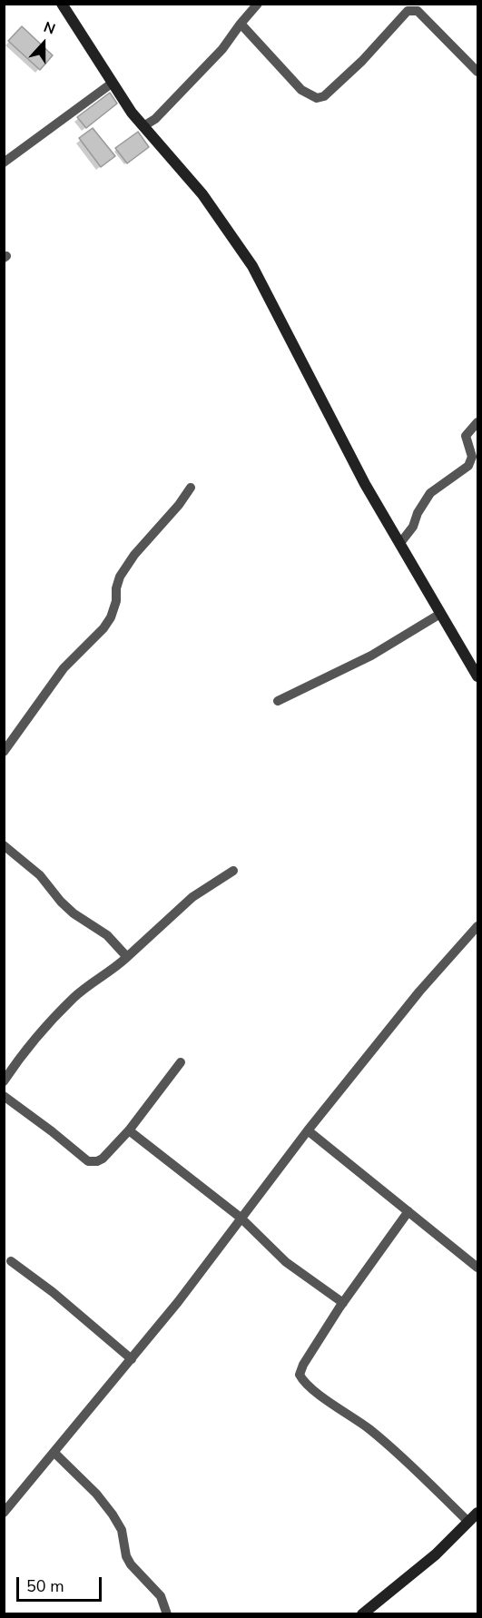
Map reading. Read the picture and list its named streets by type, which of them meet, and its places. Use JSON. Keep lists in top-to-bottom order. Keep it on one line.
{"scale_bar":"50 m","north":"top"}
